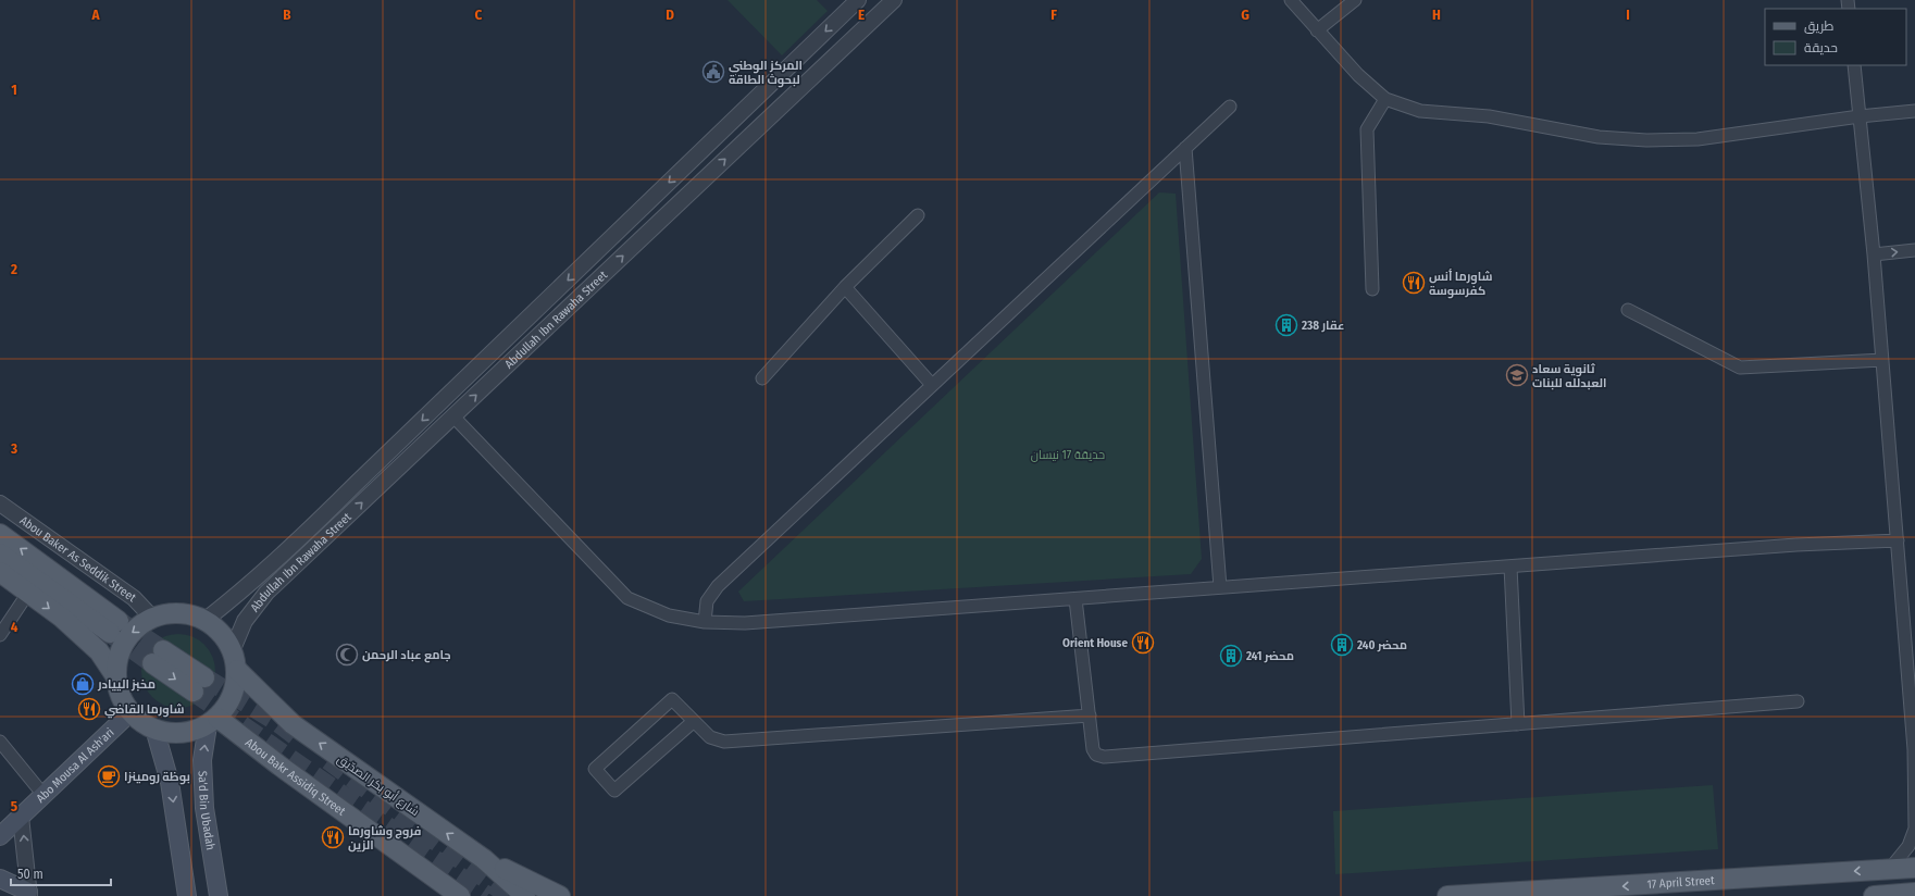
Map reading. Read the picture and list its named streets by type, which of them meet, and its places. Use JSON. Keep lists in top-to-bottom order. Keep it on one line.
{"streets":{"main road":["Abou Baker As Seddik Street","Abo Mousa Al Ash'ari","Abou Bakr Assidiq Street","شارع أبو بكر الصدّيق","Sa'd Bin Ubadah","17 April Street"],"street":["Abdullah Ibn Rawaha Street"]},"crossings":[["Abdullah Ibn Rawaha Street","Abou Baker As Seddik Street"],["Abdullah Ibn Rawaha Street","Abo Mousa Al Ash'ari"],["Abdullah Ibn Rawaha Street","Abou Bakr Assidiq Street"],["Abdullah Ibn Rawaha Street","شارع أبو بكر الصدّيق"],["Abdullah Ibn Rawaha Street","Sa'd Bin Ubadah"],["Abou Baker As Seddik Street","Abo Mousa Al Ash'ari"],["Abou Baker As Seddik Street","Abou Bakr Assidiq Street"],["Abou Baker As Seddik Street","شارع أبو بكر الصدّيق"],["Abou Baker As Seddik Street","Sa'd Bin Ubadah"],["Abo Mousa Al Ash'ari","Abou Bakr Assidiq Street"],["Abo Mousa Al Ash'ari","شارع أبو بكر الصدّيق"],["Abo Mousa Al Ash'ari","Sa'd Bin Ubadah"],["Abou Bakr Assidiq Street","شارع أبو بكر الصدّيق"],["Abou Bakr Assidiq Street","Sa'd Bin Ubadah"],["شارع أبو بكر الصدّيق","Sa'd Bin Ubadah"]],"one_way":["شارع أبو بكر الصدّيق","17 April Street"],"parks":["حديقة 17 نيسان"],"places":{"public building":["المركز الوطني لبحوث الطاقة"],"restaurant":["شاورما أنس كفرسوسة","Orient House","شاورما القاضي","فروج وشاورما الزين"],"building":["عقار 238","محضر 240","محضر 241"],"school or university":["ثانوية سعاد العبدلله للبنات"],"mosque":["جامع عباد الرحمن"],"shop":["مخبز الييادر"],"cafe":["بوظة رومينزا"]},"legend":["طريق","حديقة"],"scale_bar":"50 m","grid":{"columns":["A","B","C","D","E","F","G","H","I"],"rows":["1","2","3","4","5"]}}
